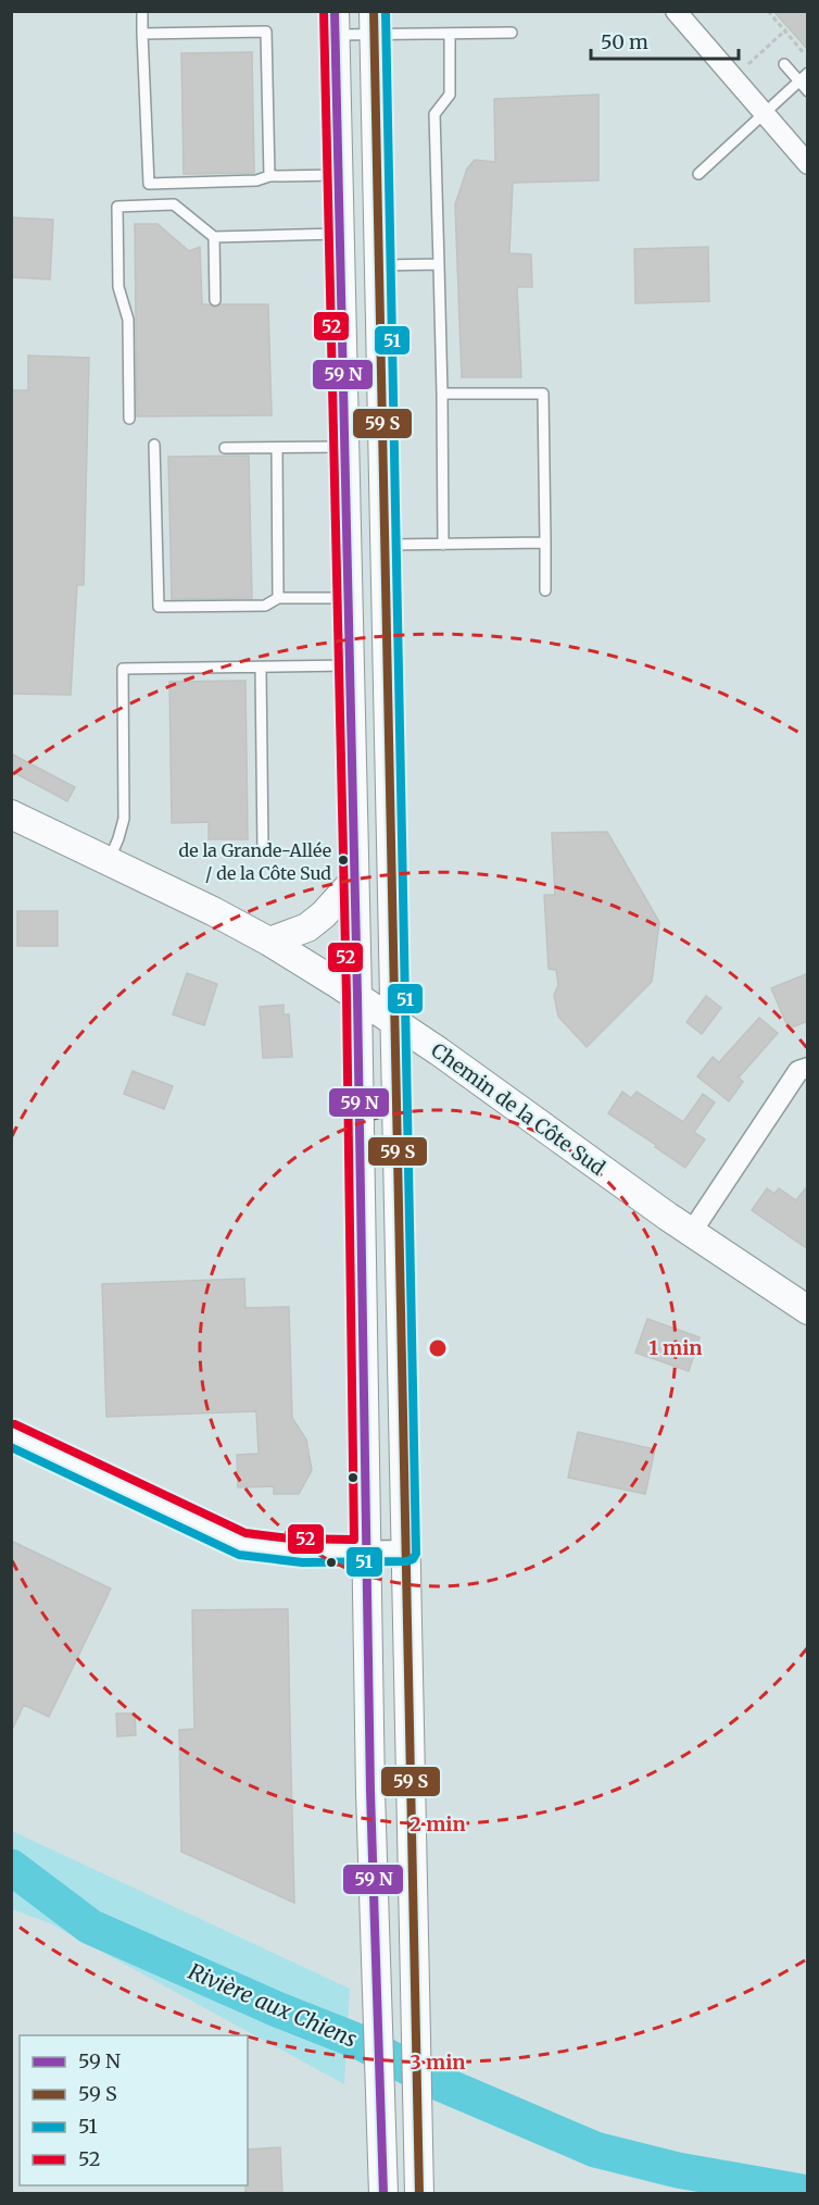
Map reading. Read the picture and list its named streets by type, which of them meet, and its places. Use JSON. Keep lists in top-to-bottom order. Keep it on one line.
{"streets":{"street":["Chemin de la Côte Sud"]},"water":["Rivière aux Chiens"],"places":["de la Grande-Allée / de la Côte Sud"],"lines":["transit line 51","transit line 52"],"legend":["59 N","59 S","51","52"],"scale_bar":"50 m","rings":["1 min","2 min","3 min"]}
